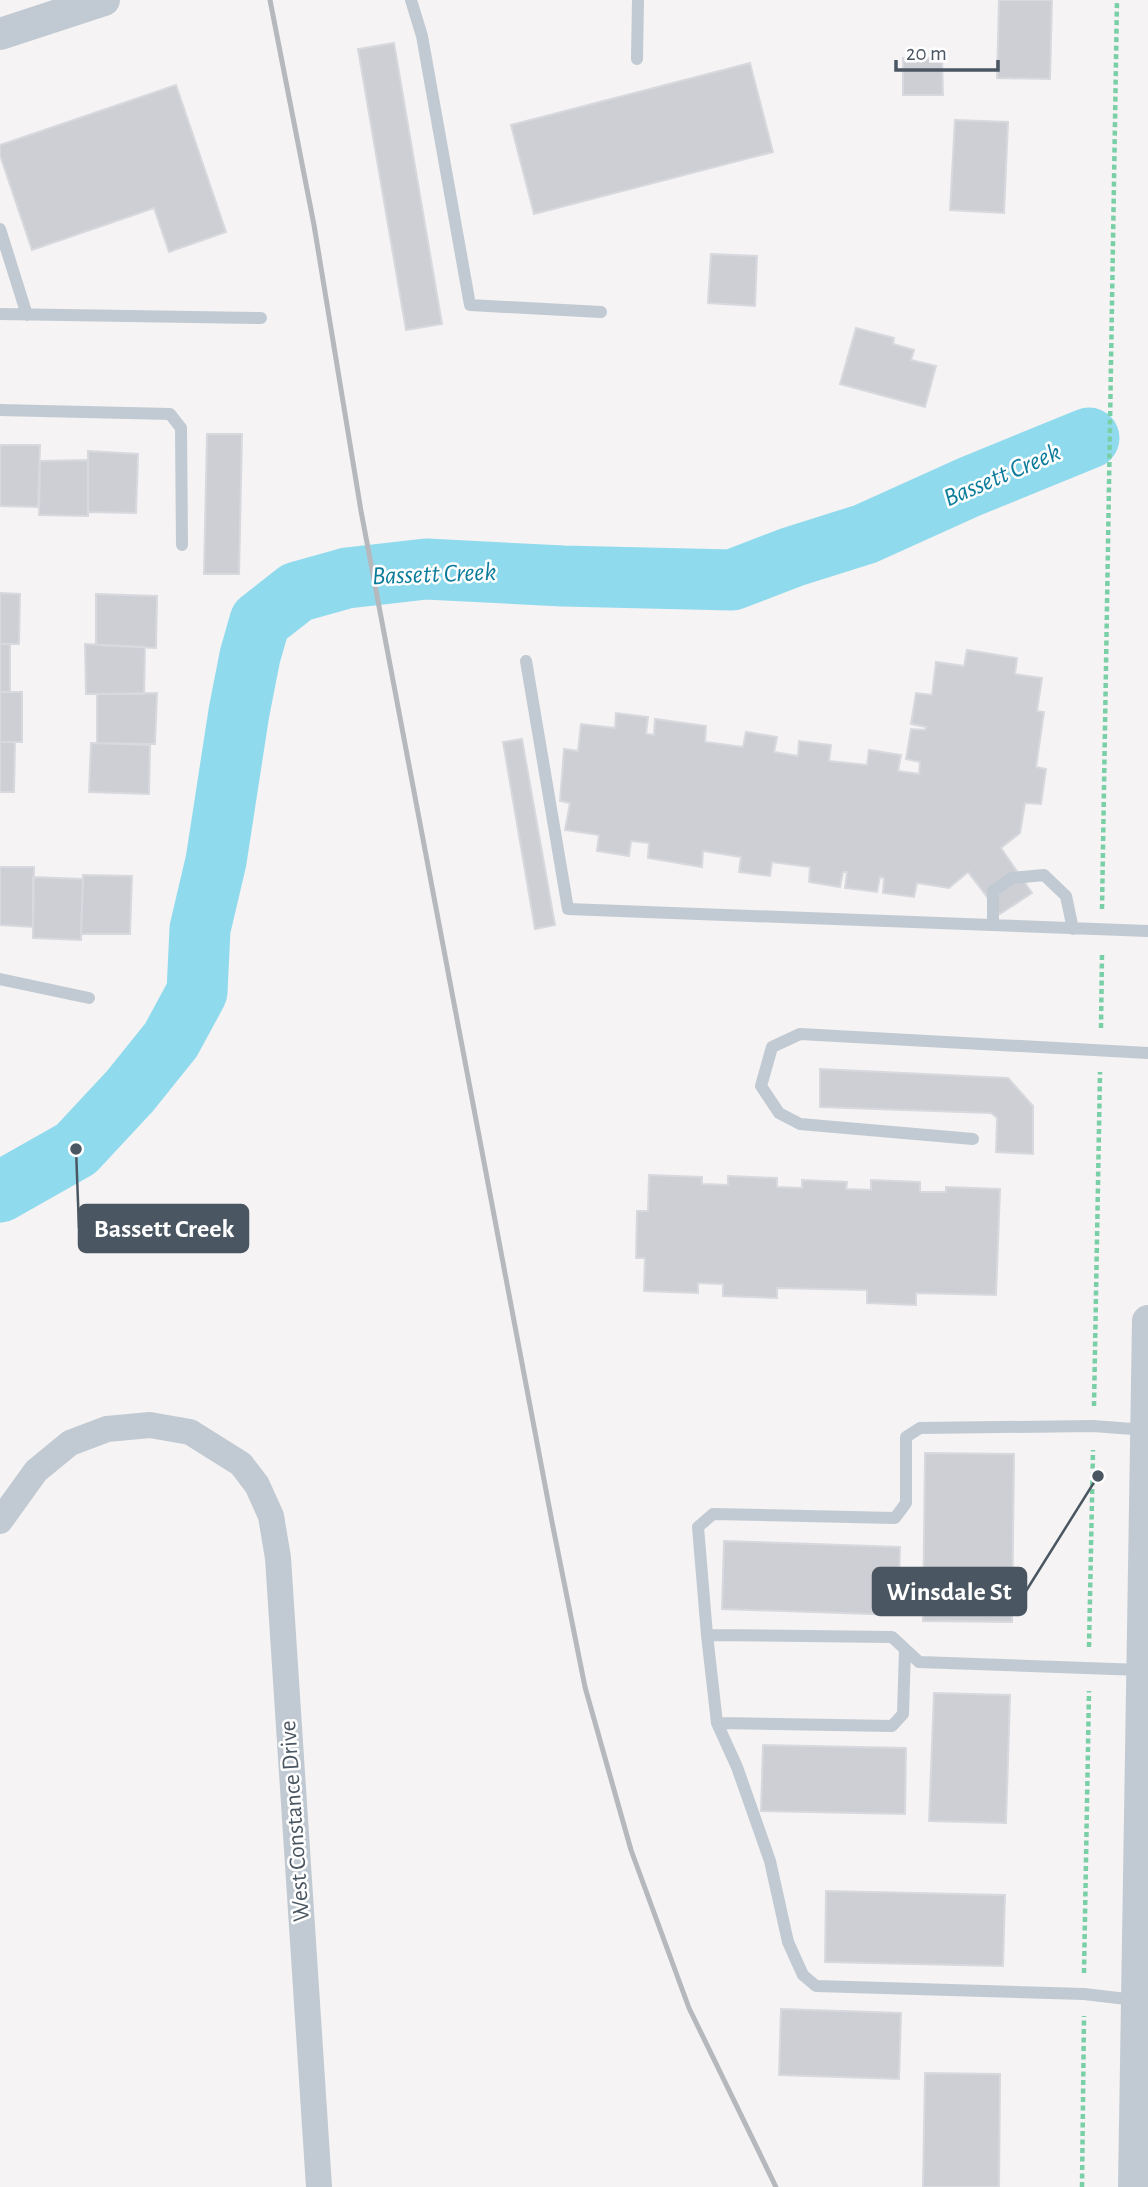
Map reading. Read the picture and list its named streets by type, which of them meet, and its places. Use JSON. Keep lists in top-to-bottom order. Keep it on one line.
{"streets":{"street":["West Constance Drive"]},"water":["Bassett Creek"],"places":["Bassett Creek","Winsdale St"],"scale_bar":"20 m"}
